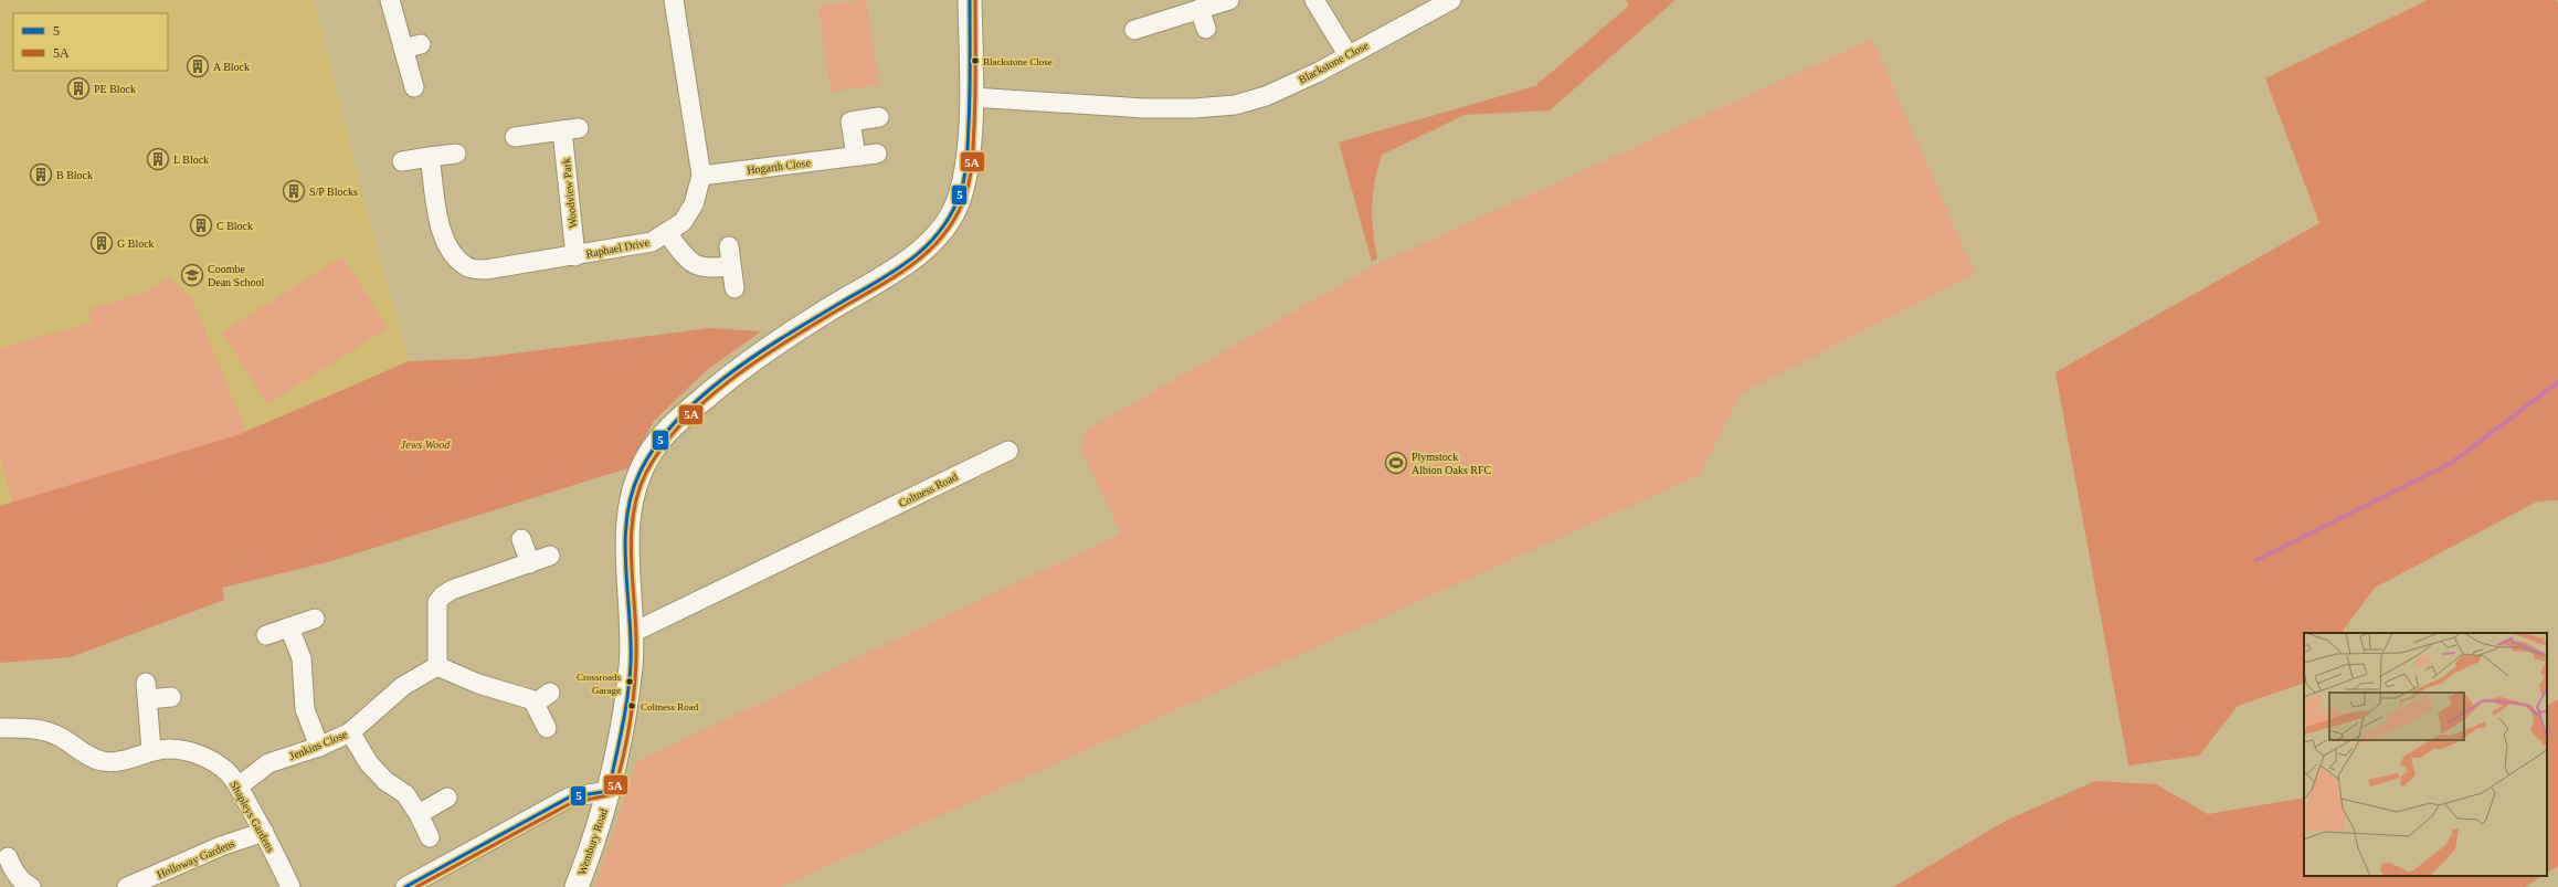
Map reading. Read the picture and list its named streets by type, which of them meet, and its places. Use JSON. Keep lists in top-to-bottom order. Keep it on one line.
{"streets":{"street":["Blackstone Close","Hogarth Close","Woodview Park","Raphael Drive","Coltness Road","Jenkins Close","Shapleys Gardens","Wembury Road","Holloway Gardens"]},"crossings":[["Blackstone Close","Wembury Road"],["Hogarth Close","Raphael Drive"],["Woodview Park","Raphael Drive"],["Coltness Road","Wembury Road"],["Jenkins Close","Shapleys Gardens"],["Shapleys Gardens","Holloway Gardens"]],"parks":["Jews Wood"],"places":{"other":["Blackstone Close","Crossroads Garage","Coltness Road"],"building":["A Block","PE Block","L Block","B Block","S/P Blocks","C Block","G Block"],"school or university":["Coombe Dean School"],"sports":["Plymstock Albion Oaks RFC"]},"lines":["transit line 5","transit line 5A"],"legend":["5","5A"]}
